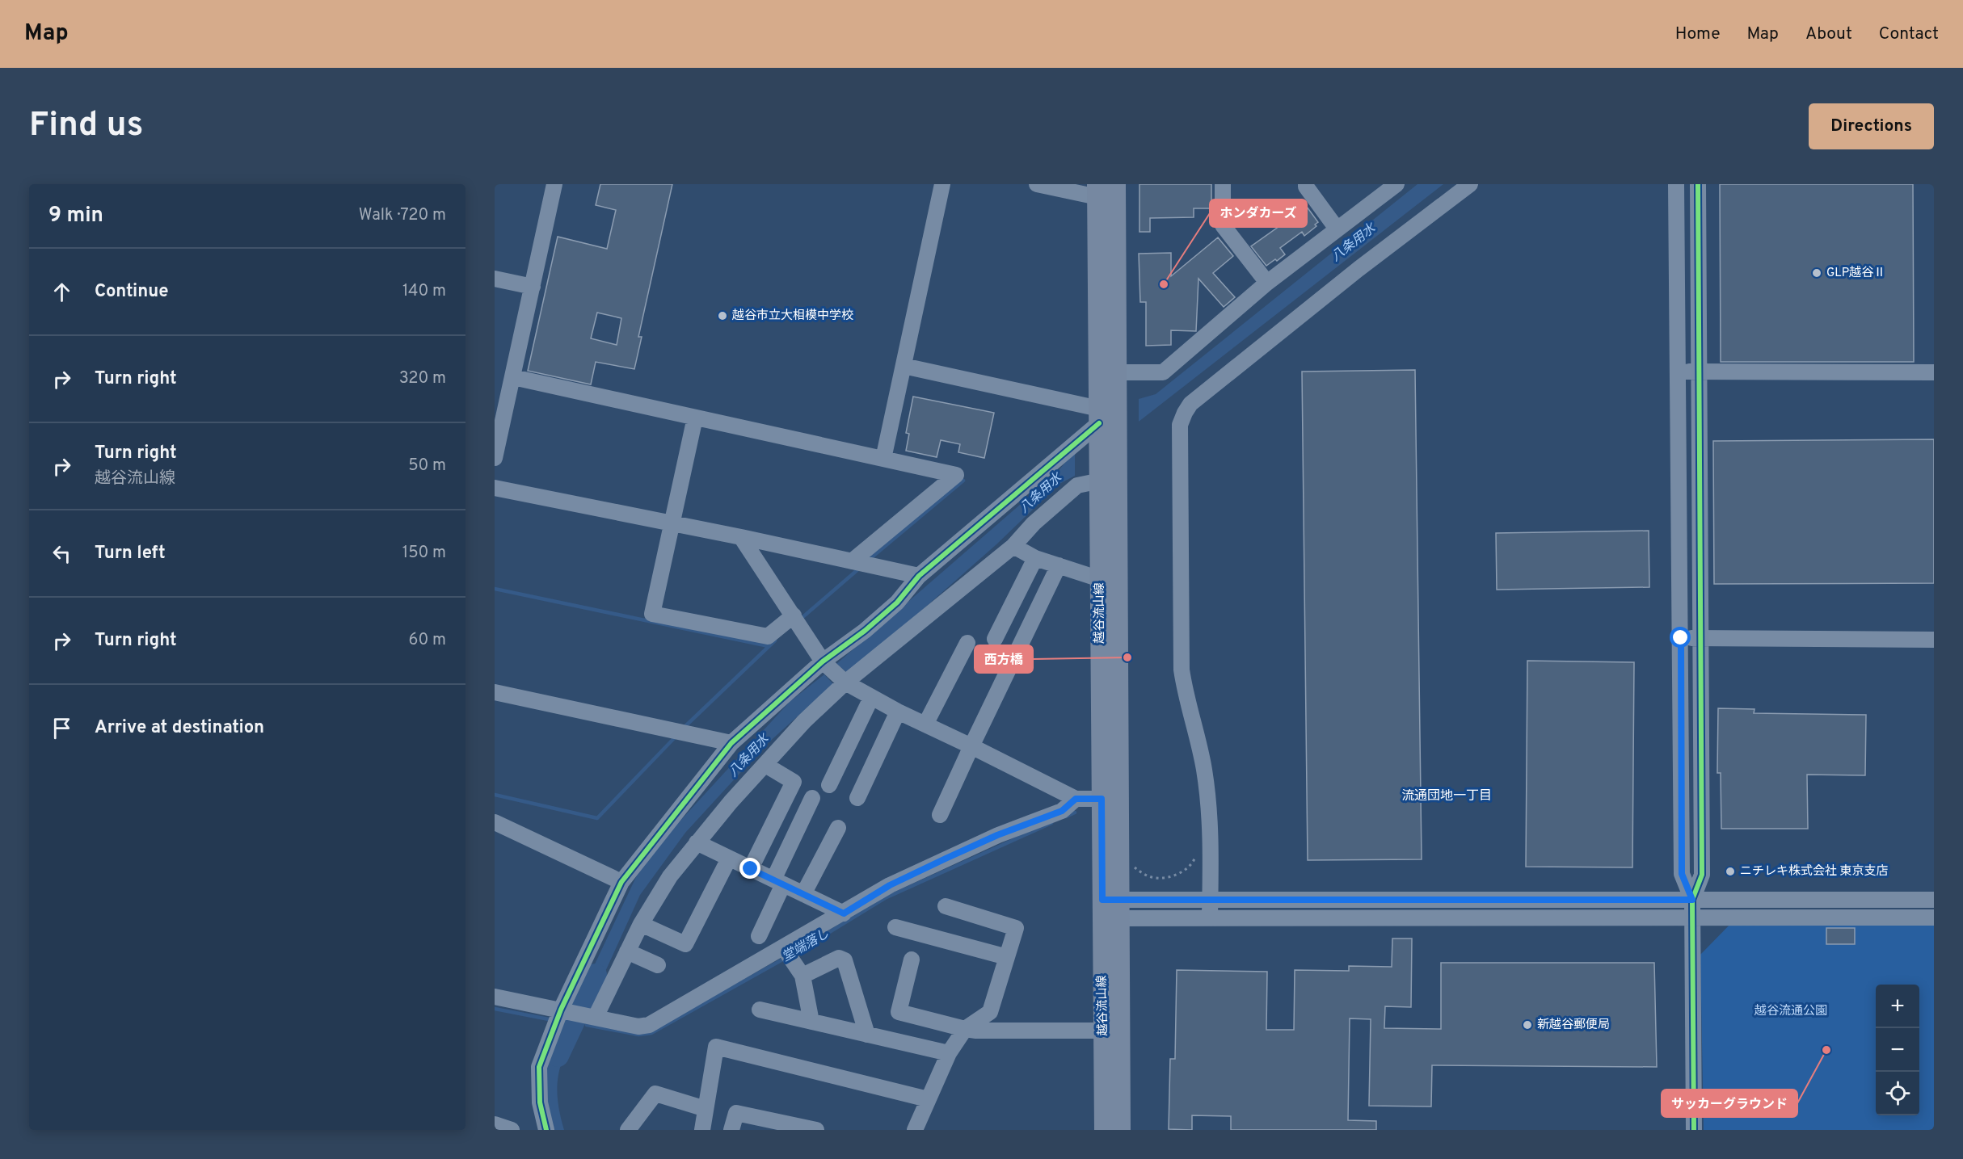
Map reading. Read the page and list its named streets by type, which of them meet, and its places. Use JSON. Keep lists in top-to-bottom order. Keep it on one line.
{"streets":{"main road":["越谷流山線"]},"districts":["流通団地一丁目"],"water":["八条用水","堂端落し"],"parks":["越谷流通公園"],"places":["GLP越谷Ⅱ","ホンダカーズ","越谷市立大相模中学校","西方橋","ニチレキ株式会社 東京支店","新越谷郵便局","サッカーグラウンド"],"page":{"header":"Map","nav":["Home","Map","About","Contact"],"buttons":"Directions","title":"Find us","heading":["9 min","Walk · 720 m"],"list":[["Continue","140 m"],["Turn right","320 m"],["Turn right","越谷流山線","50 m"],["Turn left","150 m"],["Turn right","60 m"],"Arrive at destination"],"map_buttons":["+","−"]}}
